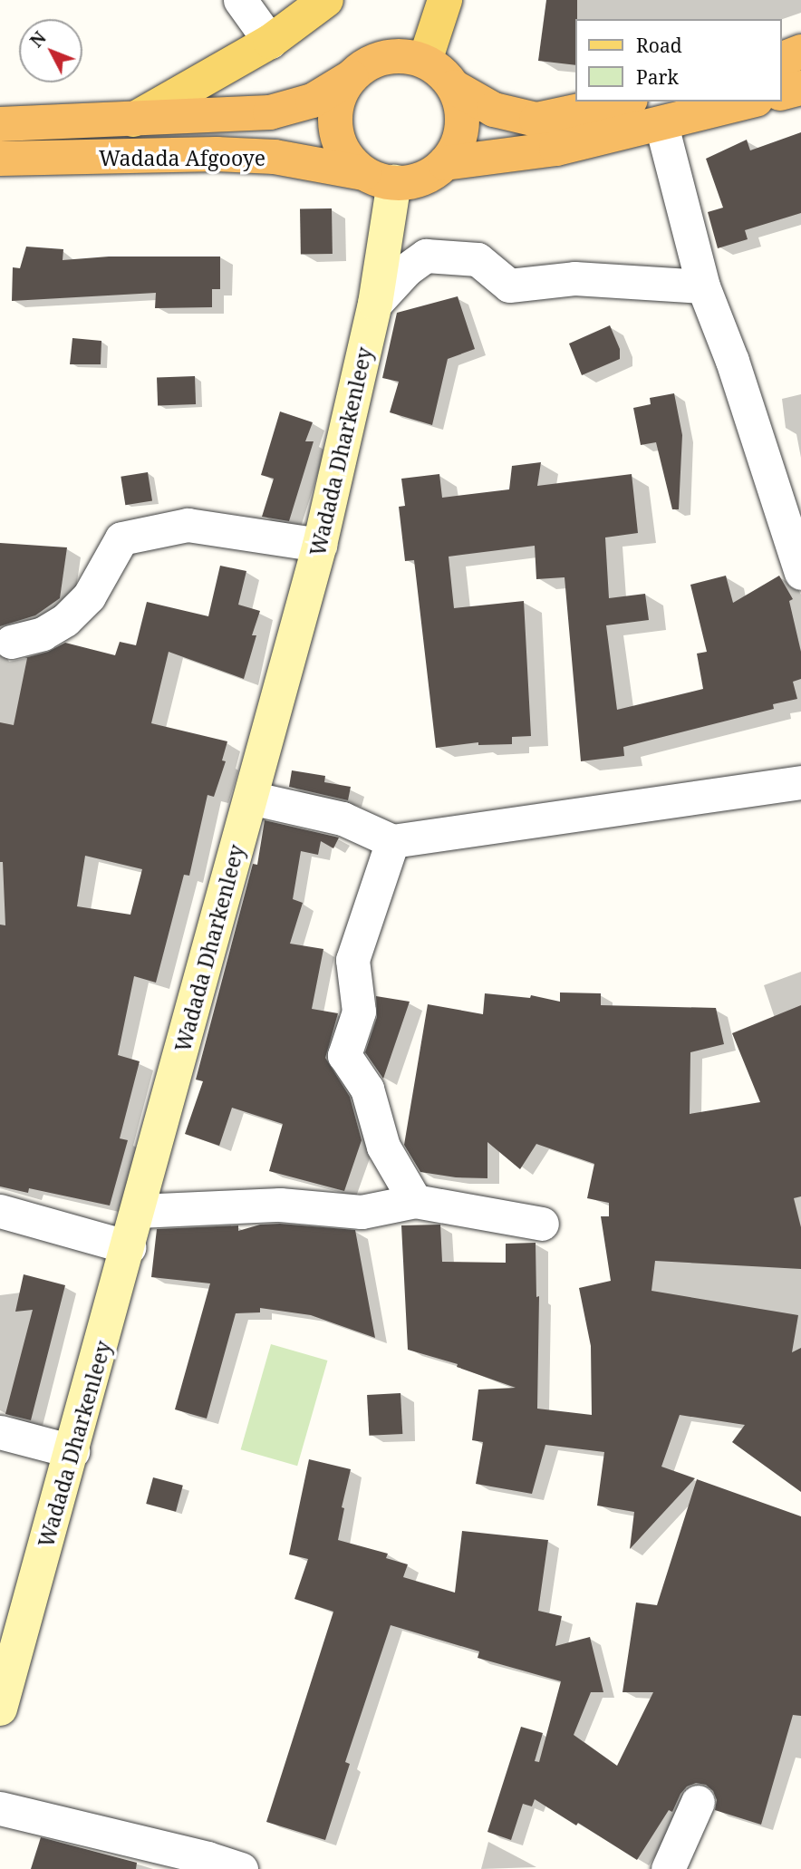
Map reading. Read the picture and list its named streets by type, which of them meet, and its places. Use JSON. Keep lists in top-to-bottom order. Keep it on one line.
{"streets":{"highway":["Wadada Afgooye"],"main road":["Wadada Dharkenleey"]},"crossings":[["Wadada Afgooye","Wadada Dharkenleey"]],"legend":["Road","Park"],"north":"top left"}
